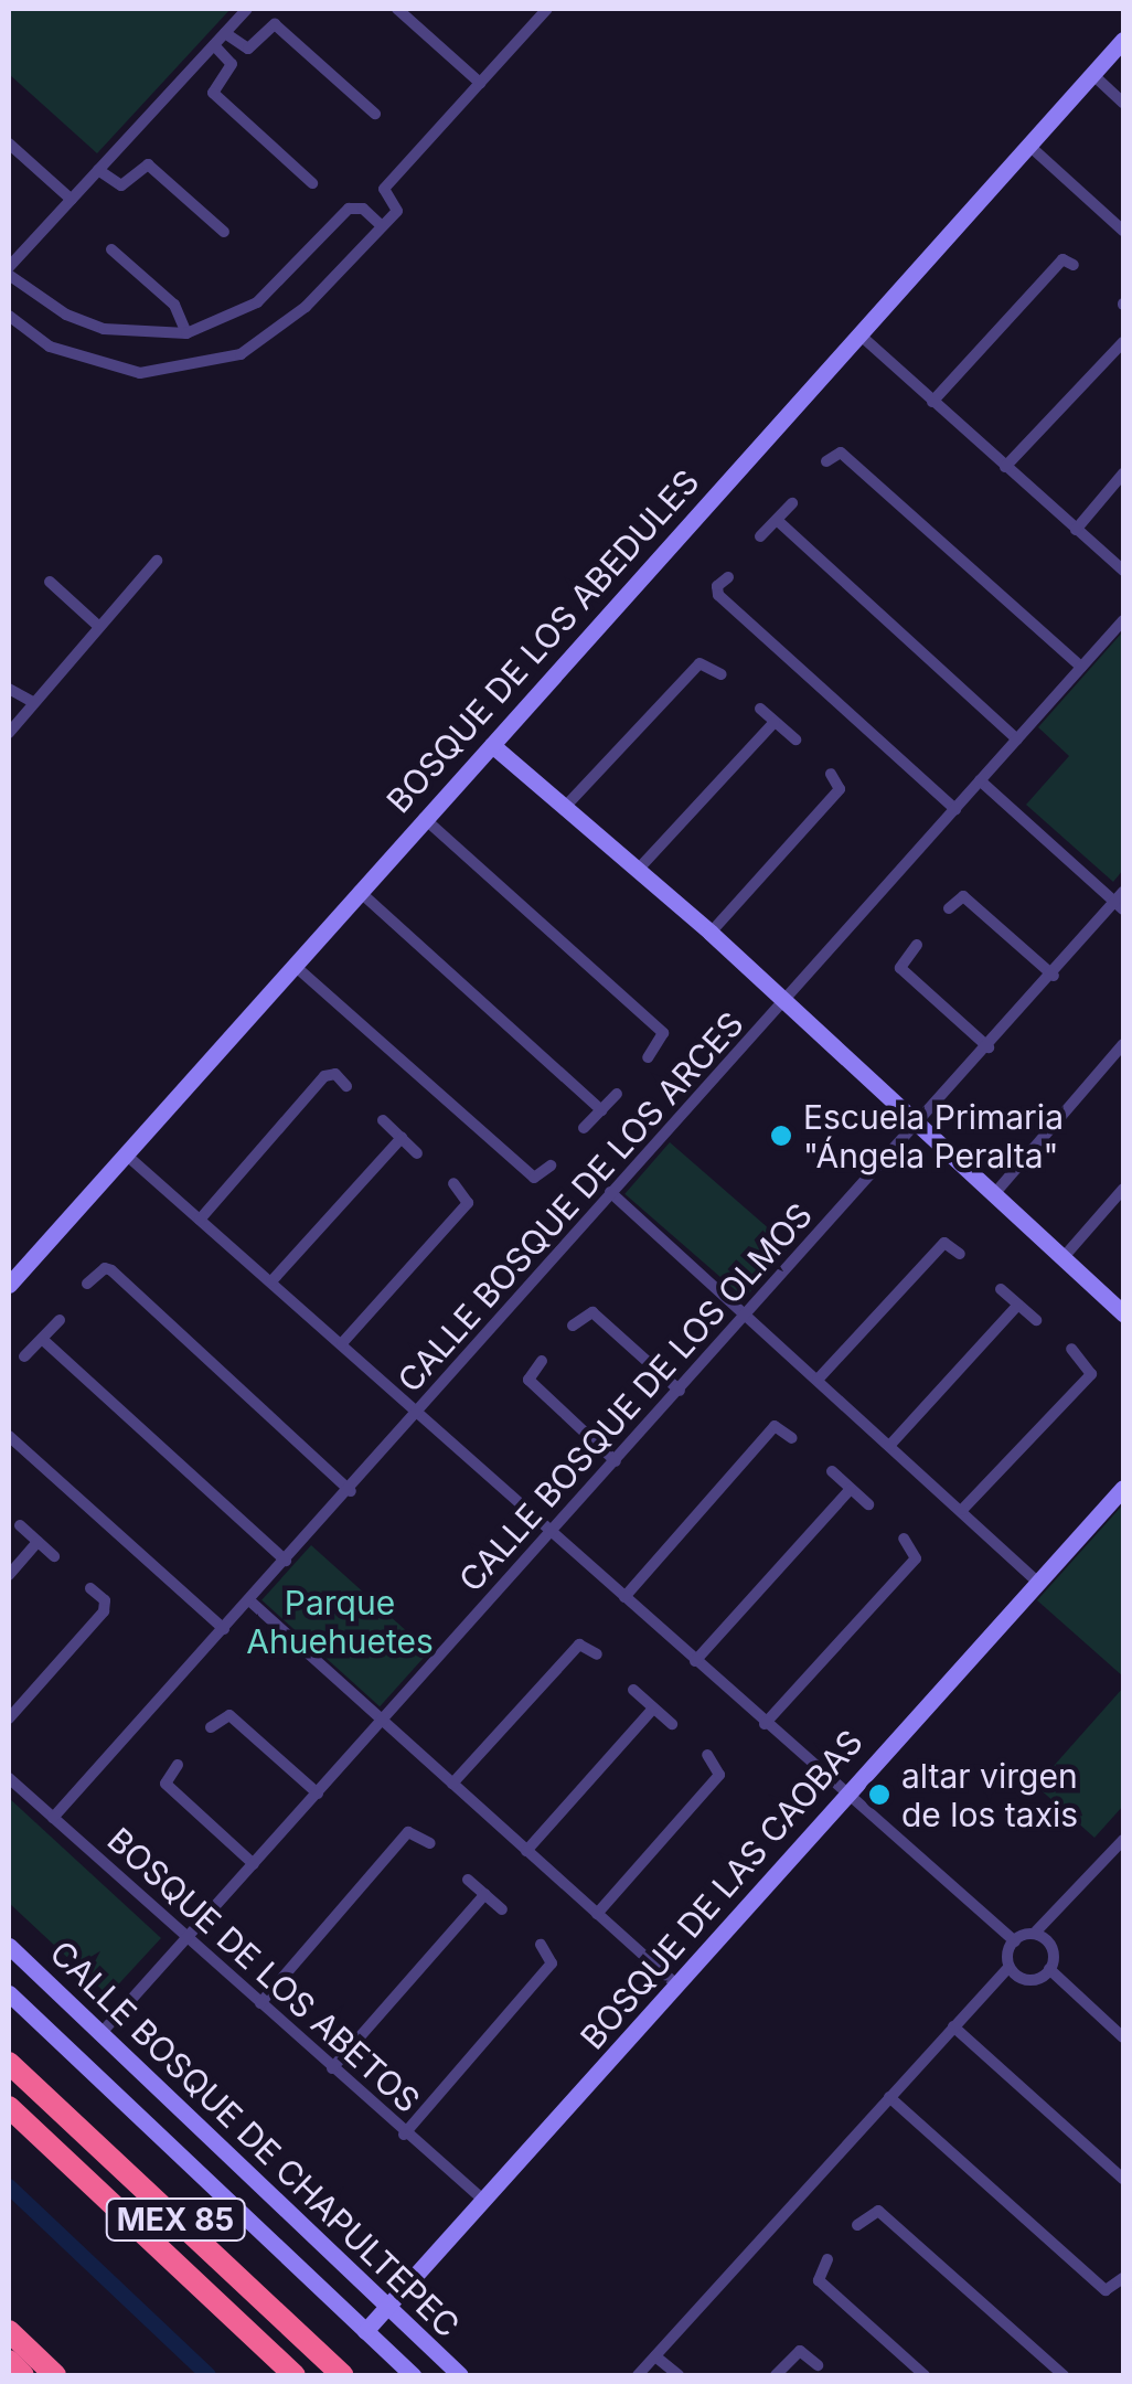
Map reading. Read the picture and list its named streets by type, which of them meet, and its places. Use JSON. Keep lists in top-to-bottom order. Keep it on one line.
{"streets":{"highway":["MEX 85"],"street":["BOSQUE DE LOS ABEDULES","CALLE BOSQUE DE LOS ARCES","CALLE BOSQUE DE LOS OLMOS","BOSQUE DE LAS CAOBAS","BOSQUE DE LOS ABETOS","CALLE BOSQUE DE CHAPULTEPEC"]},"crossings":[["CALLE BOSQUE DE LOS ARCES","BOSQUE DE LOS ABETOS"],["CALLE BOSQUE DE LOS OLMOS","BOSQUE DE LOS ABETOS"],["CALLE BOSQUE DE LOS OLMOS","CALLE BOSQUE DE CHAPULTEPEC"],["BOSQUE DE LAS CAOBAS","BOSQUE DE LOS ABETOS"],["BOSQUE DE LAS CAOBAS","CALLE BOSQUE DE CHAPULTEPEC"]],"parks":["Parque Ahuehuetes"],"places":["Escuela Primaria \"Ángela Peralta\"","altar virgen de los taxis"]}
